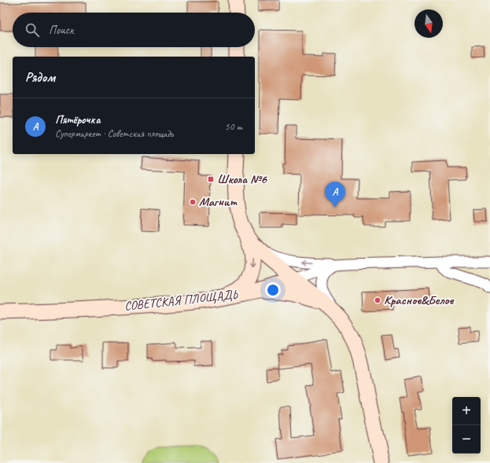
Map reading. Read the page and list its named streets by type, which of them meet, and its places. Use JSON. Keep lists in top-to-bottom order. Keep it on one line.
{"streets":{"street":["СОВЕТСКАЯ ПЛОЩАДЬ"]},"places":{"transit":["Школа №6"],"other":["Магнит","Красное&Белое"]},"north":"bottom","page":{"search":"Поиск","heading":"Рядом","list":[{"mark":"A","name":"Пятёрочка","note":"Супермаркет · Советская площадь","value":"50 m"}],"pins":"A","map_buttons":["+","−"]}}
